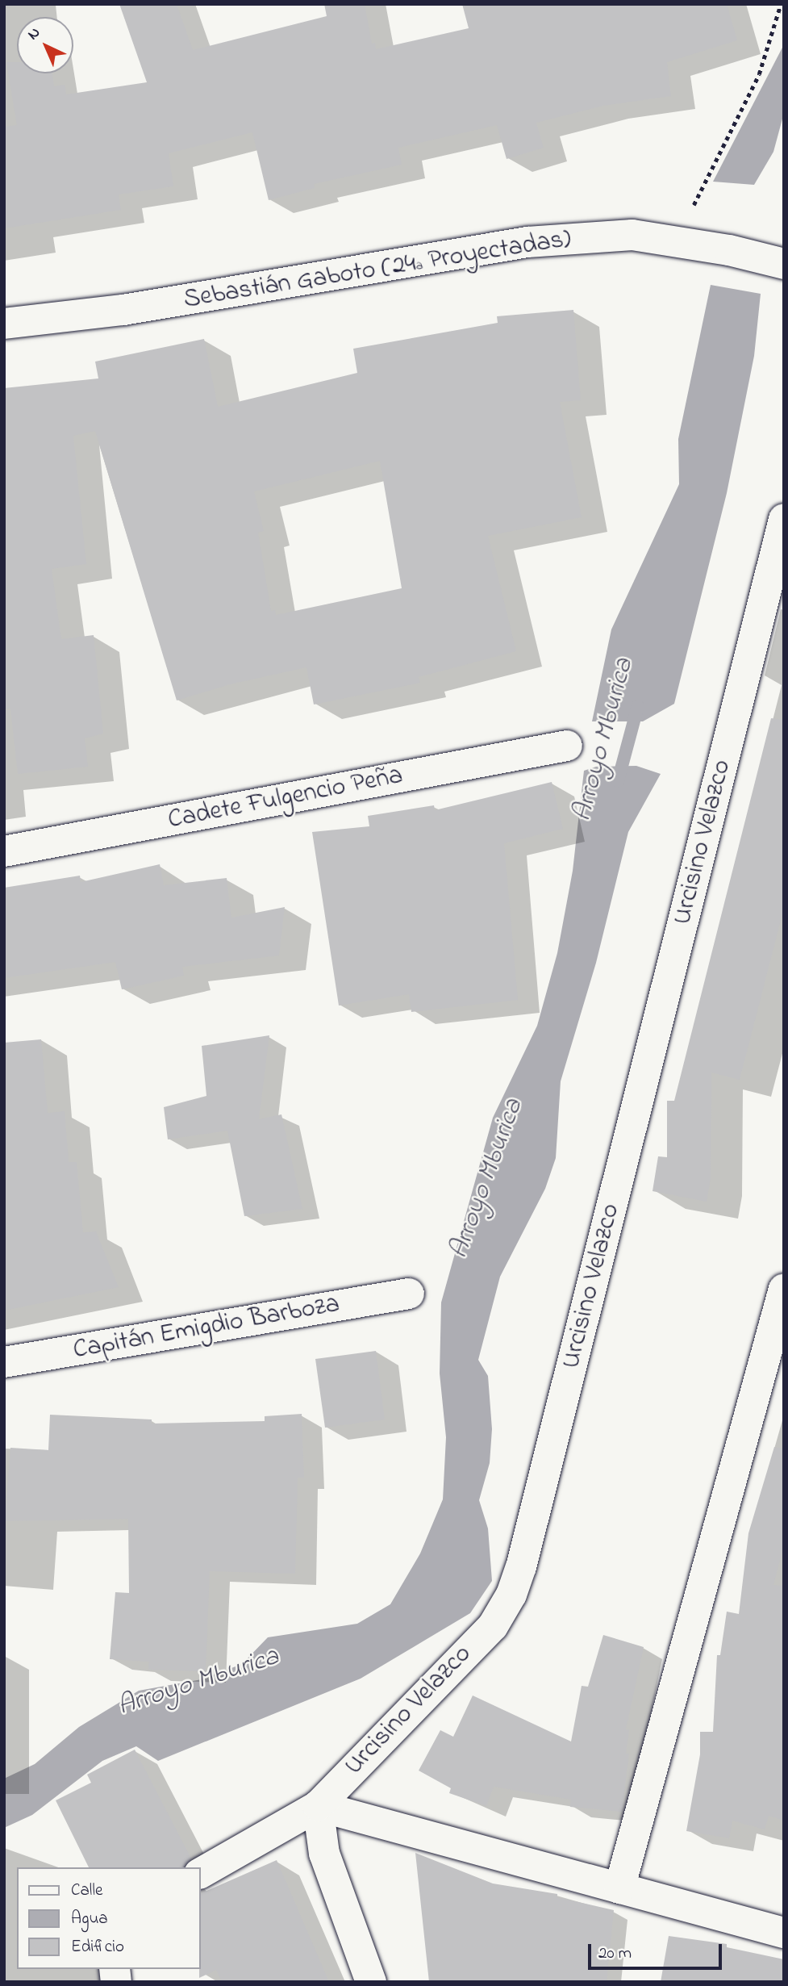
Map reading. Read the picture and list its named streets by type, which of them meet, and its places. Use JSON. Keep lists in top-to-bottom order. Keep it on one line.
{"streets":{"street":["Sebastián Gaboto (24ª Proyectadas)","Cadete Fulgencio Peña","Urcisino Velazco","Capitán Emigdio Barboza"]},"water":["Arroyo Mburica"],"legend":["Calle","Agua","Edificio"],"scale_bar":"20 m","north":"top left"}
